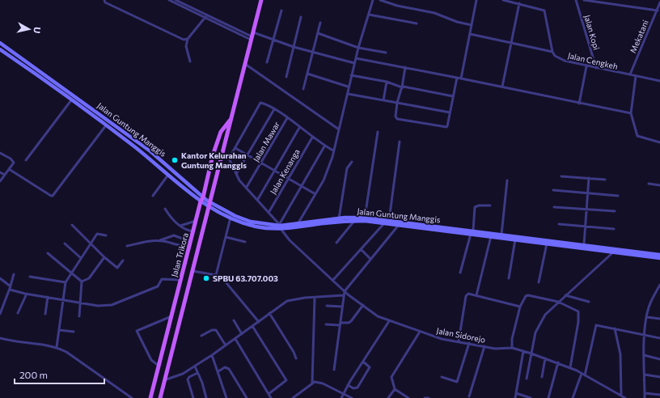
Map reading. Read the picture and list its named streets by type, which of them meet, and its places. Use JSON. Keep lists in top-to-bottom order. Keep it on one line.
{"streets":{"main road":["Jalan Trikora"],"street":["Jalan Kopi","Mekatani","Jalan Cengkeh","Jalan Guntung Manggis","Jalan Mawar","Jalan Kenanga","Jalan Sidorejo"]},"crossings":[["Jalan Kopi","Jalan Cengkeh"],["Mekatani","Jalan Cengkeh"],["Jalan Guntung Manggis","Jalan Trikora"],["Jalan Guntung Manggis","Jalan Sidorejo"],["Jalan Mawar","Jalan Sidorejo"],["Jalan Kenanga","Jalan Sidorejo"]],"places":["Kantor Kelurahan Guntung Manggis","SPBU 63.707.003"],"scale_bar":"200 m","north":"right"}
